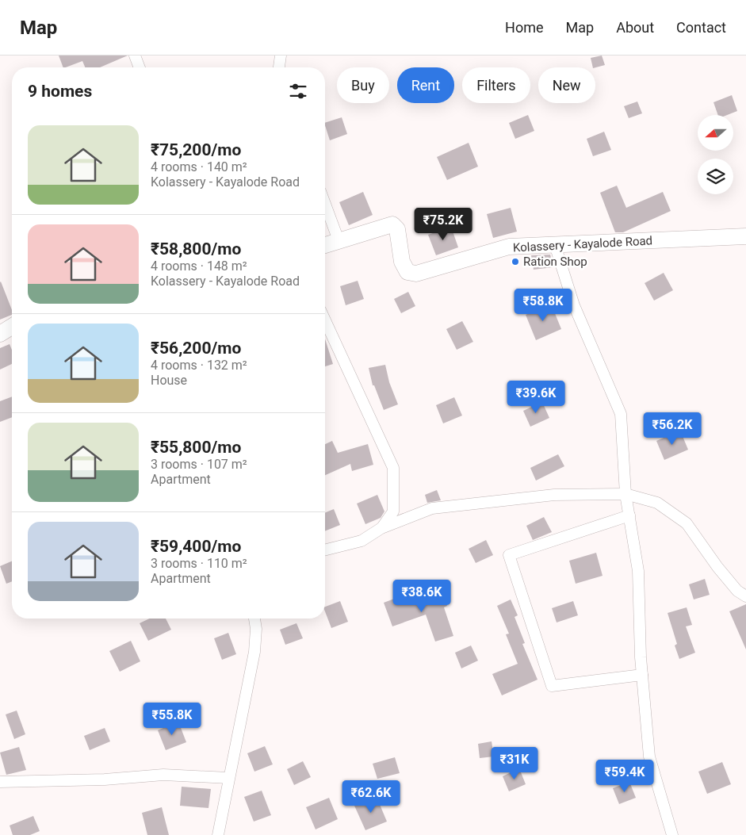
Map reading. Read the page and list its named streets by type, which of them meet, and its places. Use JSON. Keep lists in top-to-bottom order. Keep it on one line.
{"streets":{"main road":["Kolassery - Kayalode Road"]},"places":["Ration Shop"],"north":"left","page":{"header":"Map","nav":["Home","Map","About","Contact"],"chip":["Buy","Rent","Filters","New"],"heading":"9 homes","list":[{"name":"₹75,200/mo","note":"4 rooms · 140 m² · Kolassery - Kayalode Road"},{"name":"₹58,800/mo","note":"4 rooms · 148 m² · Kolassery - Kayalode Road"},{"name":"₹56,200/mo","note":"4 rooms · 132 m² · House"},{"name":"₹55,800/mo","note":"3 rooms · 107 m² · Apartment"},{"name":"₹59,400/mo","note":"3 rooms · 110 m² · Apartment"}],"price":["₹75.2K","₹58.8K","₹39.6K","₹56.2K","₹38.6K","₹55.8K","₹31K","₹59.4K","₹62.6K"]}}
